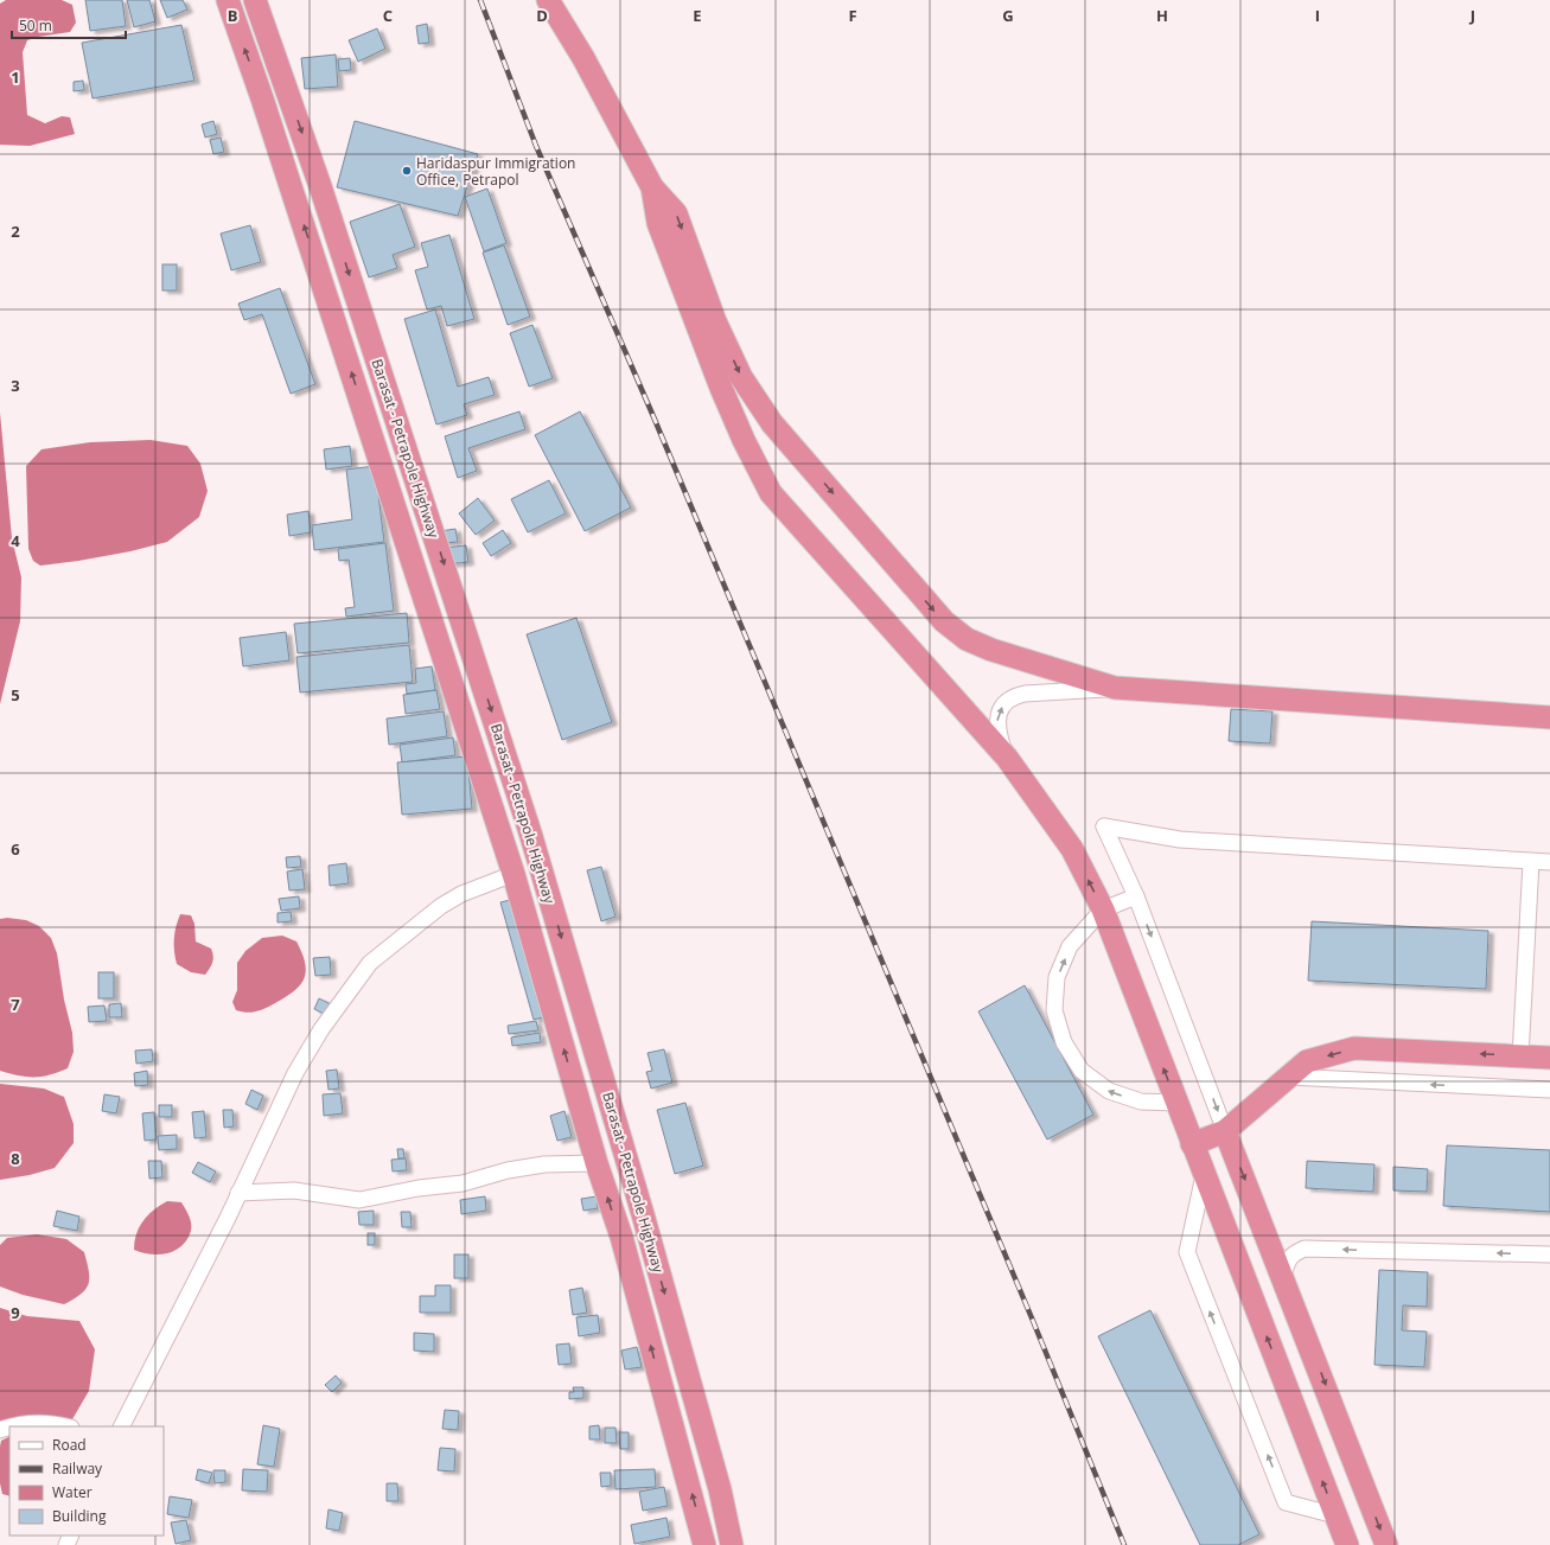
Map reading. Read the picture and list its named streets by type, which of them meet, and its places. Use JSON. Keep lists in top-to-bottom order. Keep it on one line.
{"streets":{"highway":["Barasat - Petrapole Highway"]},"places":["Haridaspur Immigration Office, Petrapol"],"legend":["Road","Railway","Water","Building"],"scale_bar":"50 m","grid":{"columns":["B","C","D","E","F","G","H","I","J"],"rows":["1","2","3","4","5","6","7","8","9"]}}
